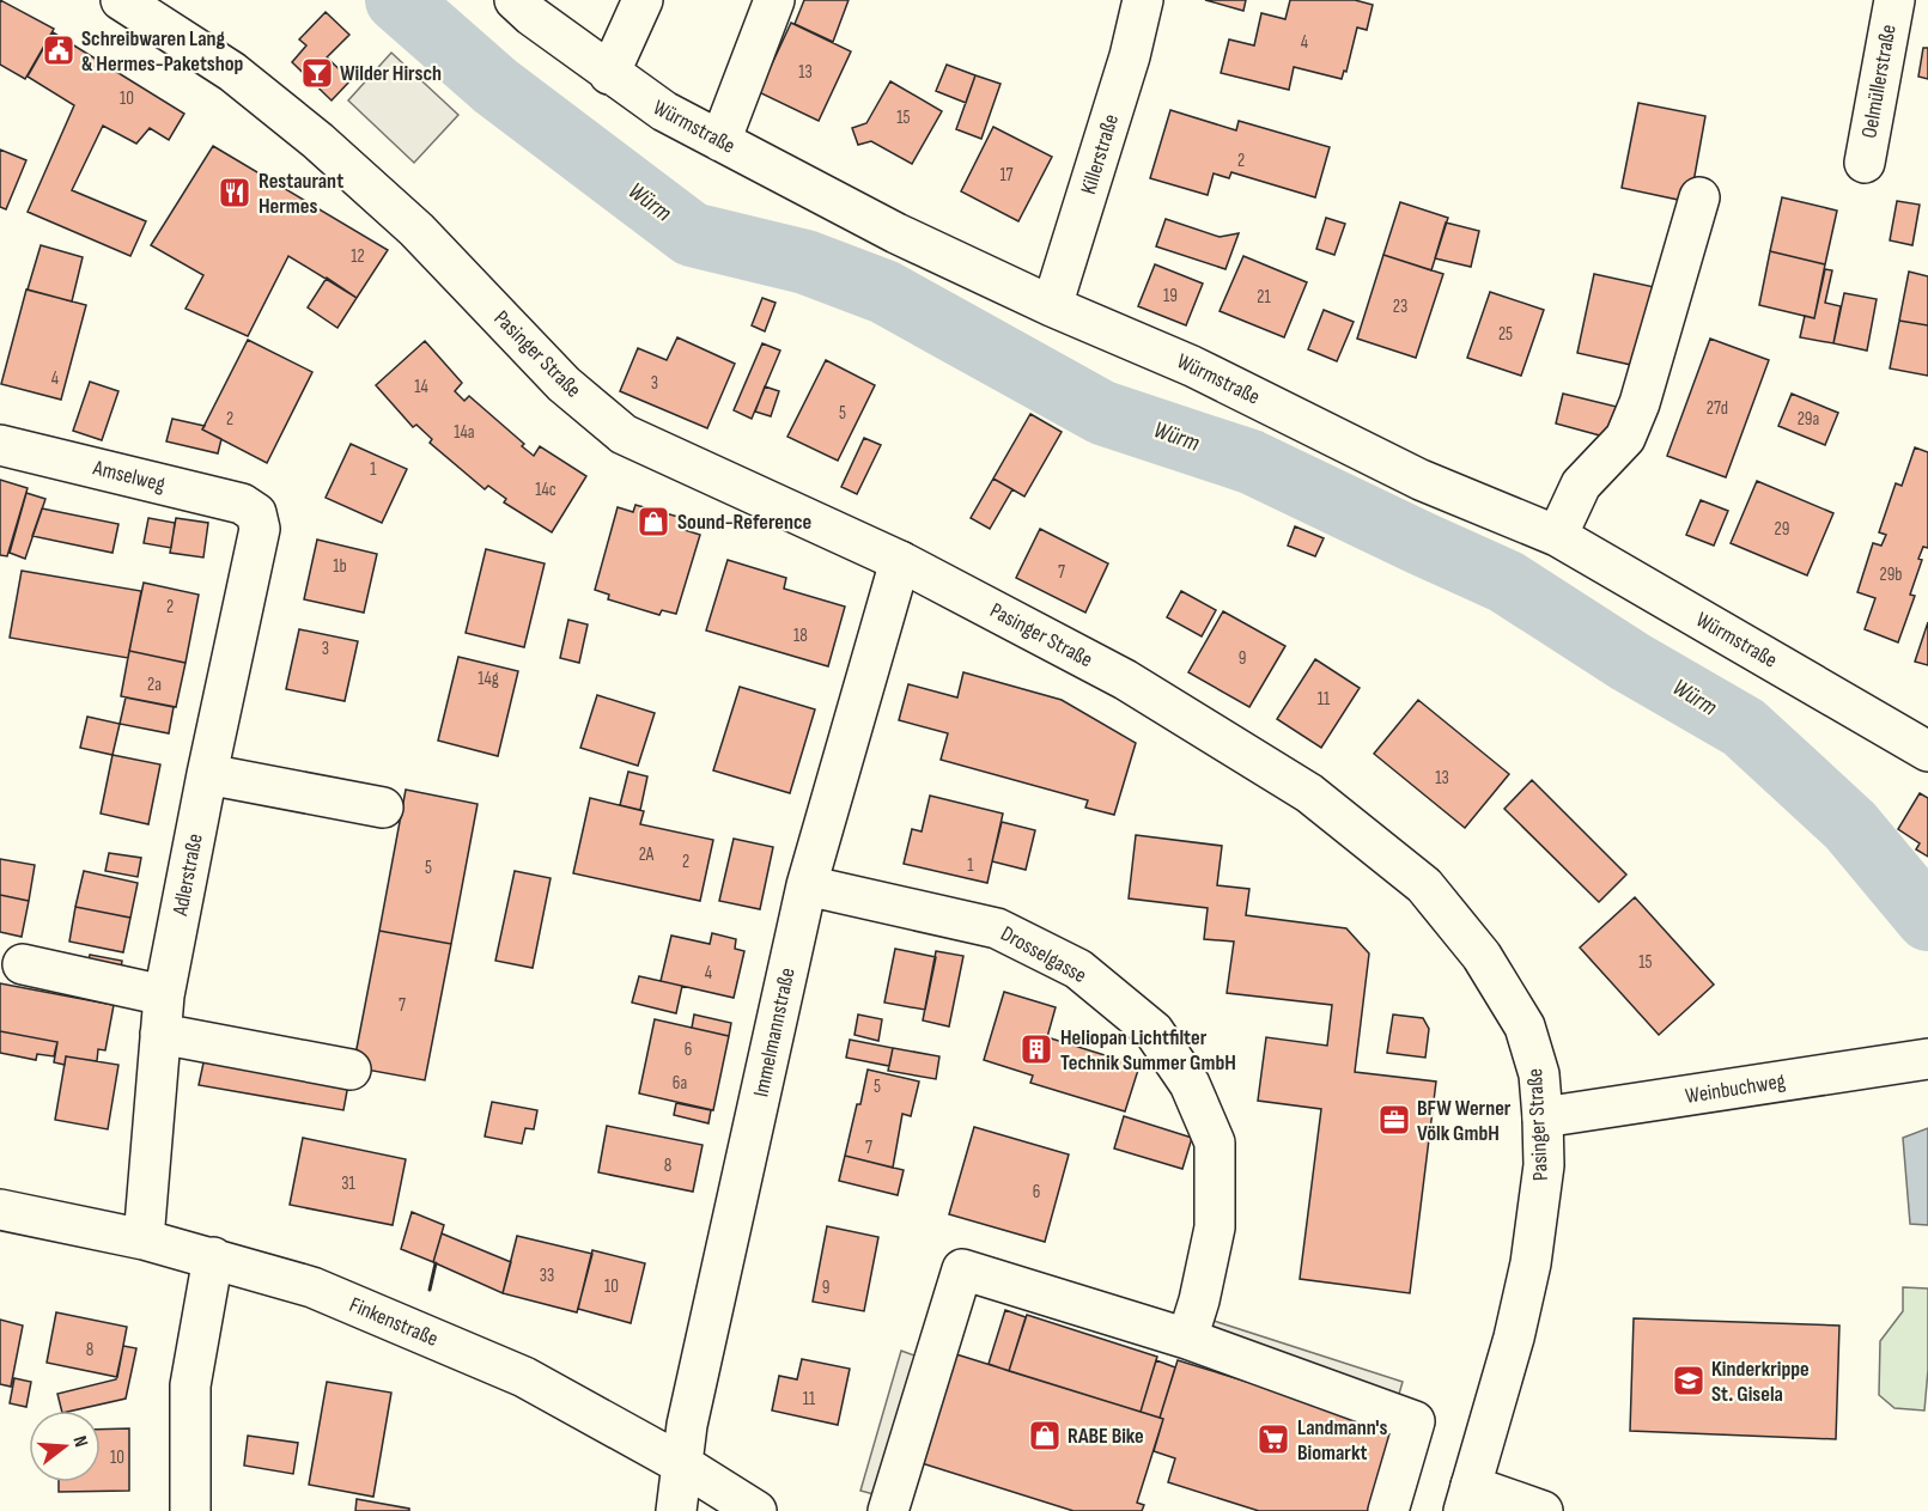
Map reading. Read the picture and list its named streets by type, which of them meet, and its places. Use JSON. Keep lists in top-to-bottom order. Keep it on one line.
{"streets":{"street":["Oelmüllerstraße","Würmstraße","Killerstraße","Pasinger Straße","Amselweg","Adlerstraße","Drosselgasse","Immelmannstraße","Weinbuchweg","Finkenstraße"]},"crossings":[["Würmstraße","Killerstraße"],["Pasinger Straße","Immelmannstraße"],["Pasinger Straße","Weinbuchweg"],["Amselweg","Adlerstraße"],["Adlerstraße","Finkenstraße"],["Drosselgasse","Immelmannstraße"],["Immelmannstraße","Finkenstraße"]],"water":["Würm"],"places":{"public building":["Schreibwaren Lang & Hermes-Paketshop"],"bar":["Wilder Hirsch"],"restaurant":["Restaurant Hermes"],"shop":["Sound-Reference","RABE Bike"],"building":["Heliopan Lichtfilter Technik Summer GmbH"],"office":["BFW Werner Völk GmbH"],"school or university":["Kinderkrippe St. Gisela"],"supermarket":["Landmann's Biomarkt"]},"house_numbers":["4","13","10","15","2","17","12","19","21","23","25","4","3","14","27d","5","2","29a","14a","1","14c","29","1b","7","29b","2","18","3","9","14g","2a","11","13","2A","2","1","5","15","4","7","6","6a","5","7","8","31","6","33","10","9","8","11","10"],"north":"right"}
